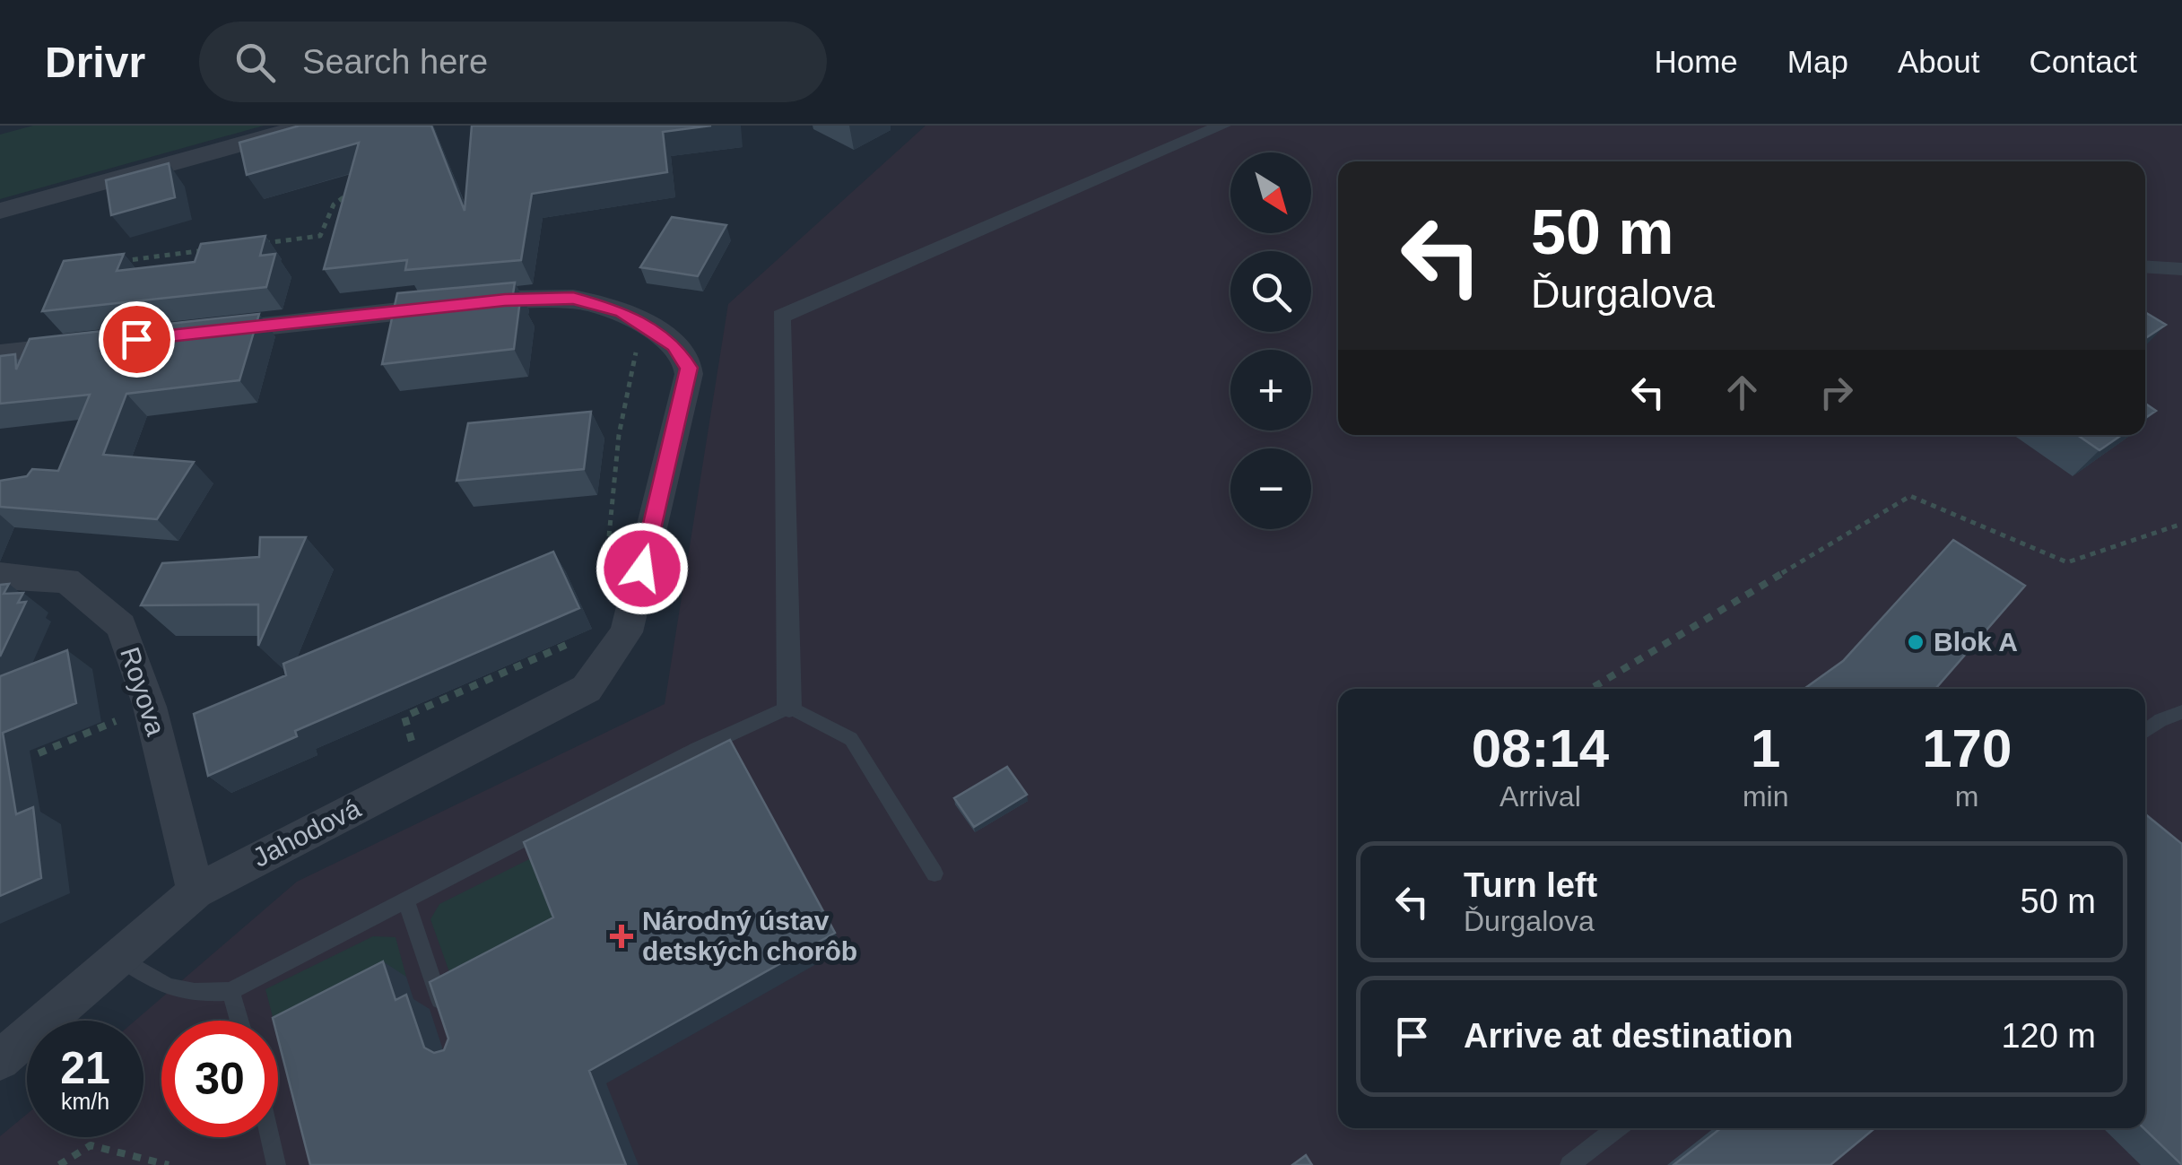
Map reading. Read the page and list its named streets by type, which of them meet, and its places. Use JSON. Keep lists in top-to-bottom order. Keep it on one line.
{"streets":{"street":["Royova","Jahodová"]},"crossings":[["Royova","Jahodová"]],"places":{"other":["Blok A"],"health":["Národný ústav detských chorôb"]},"north":"bottom right","page":{"header":"Drivr","search":"Search here","nav":["Home","Map","About","Contact"],"map_buttons":["+","−"],"turn":["50 m","Ďurgalova"],"eta":["08:14","Arrival","1","min","170","m"],"list":[{"name":"Turn left","note":"Ďurgalova","value":"50 m"},{"name":"Arrive at destination","value":"120 m"}],"speed":"21 km/h","limit":"30"}}
